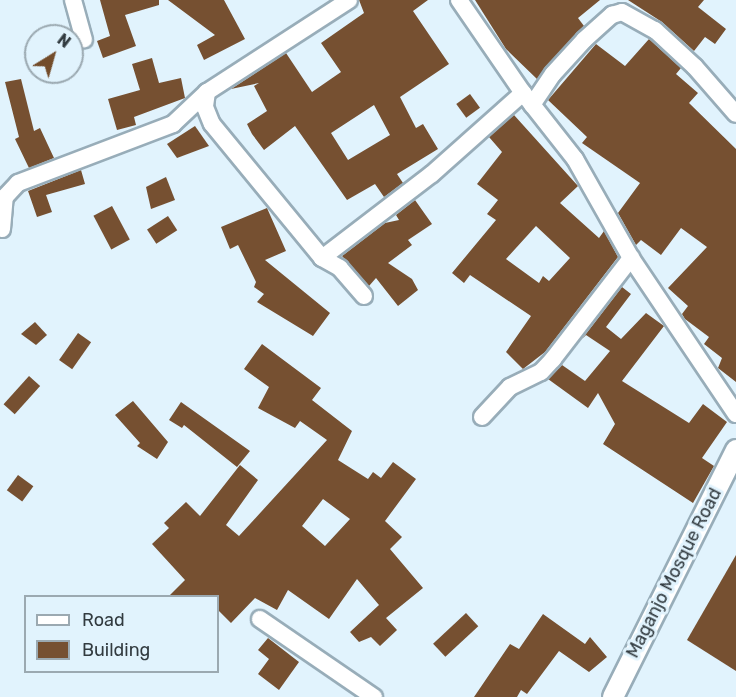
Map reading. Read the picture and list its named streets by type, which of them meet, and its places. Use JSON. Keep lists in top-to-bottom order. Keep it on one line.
{"streets":{"street":["Maganjo Mosque Road"]},"legend":["Road","Building"],"north":"top right"}
